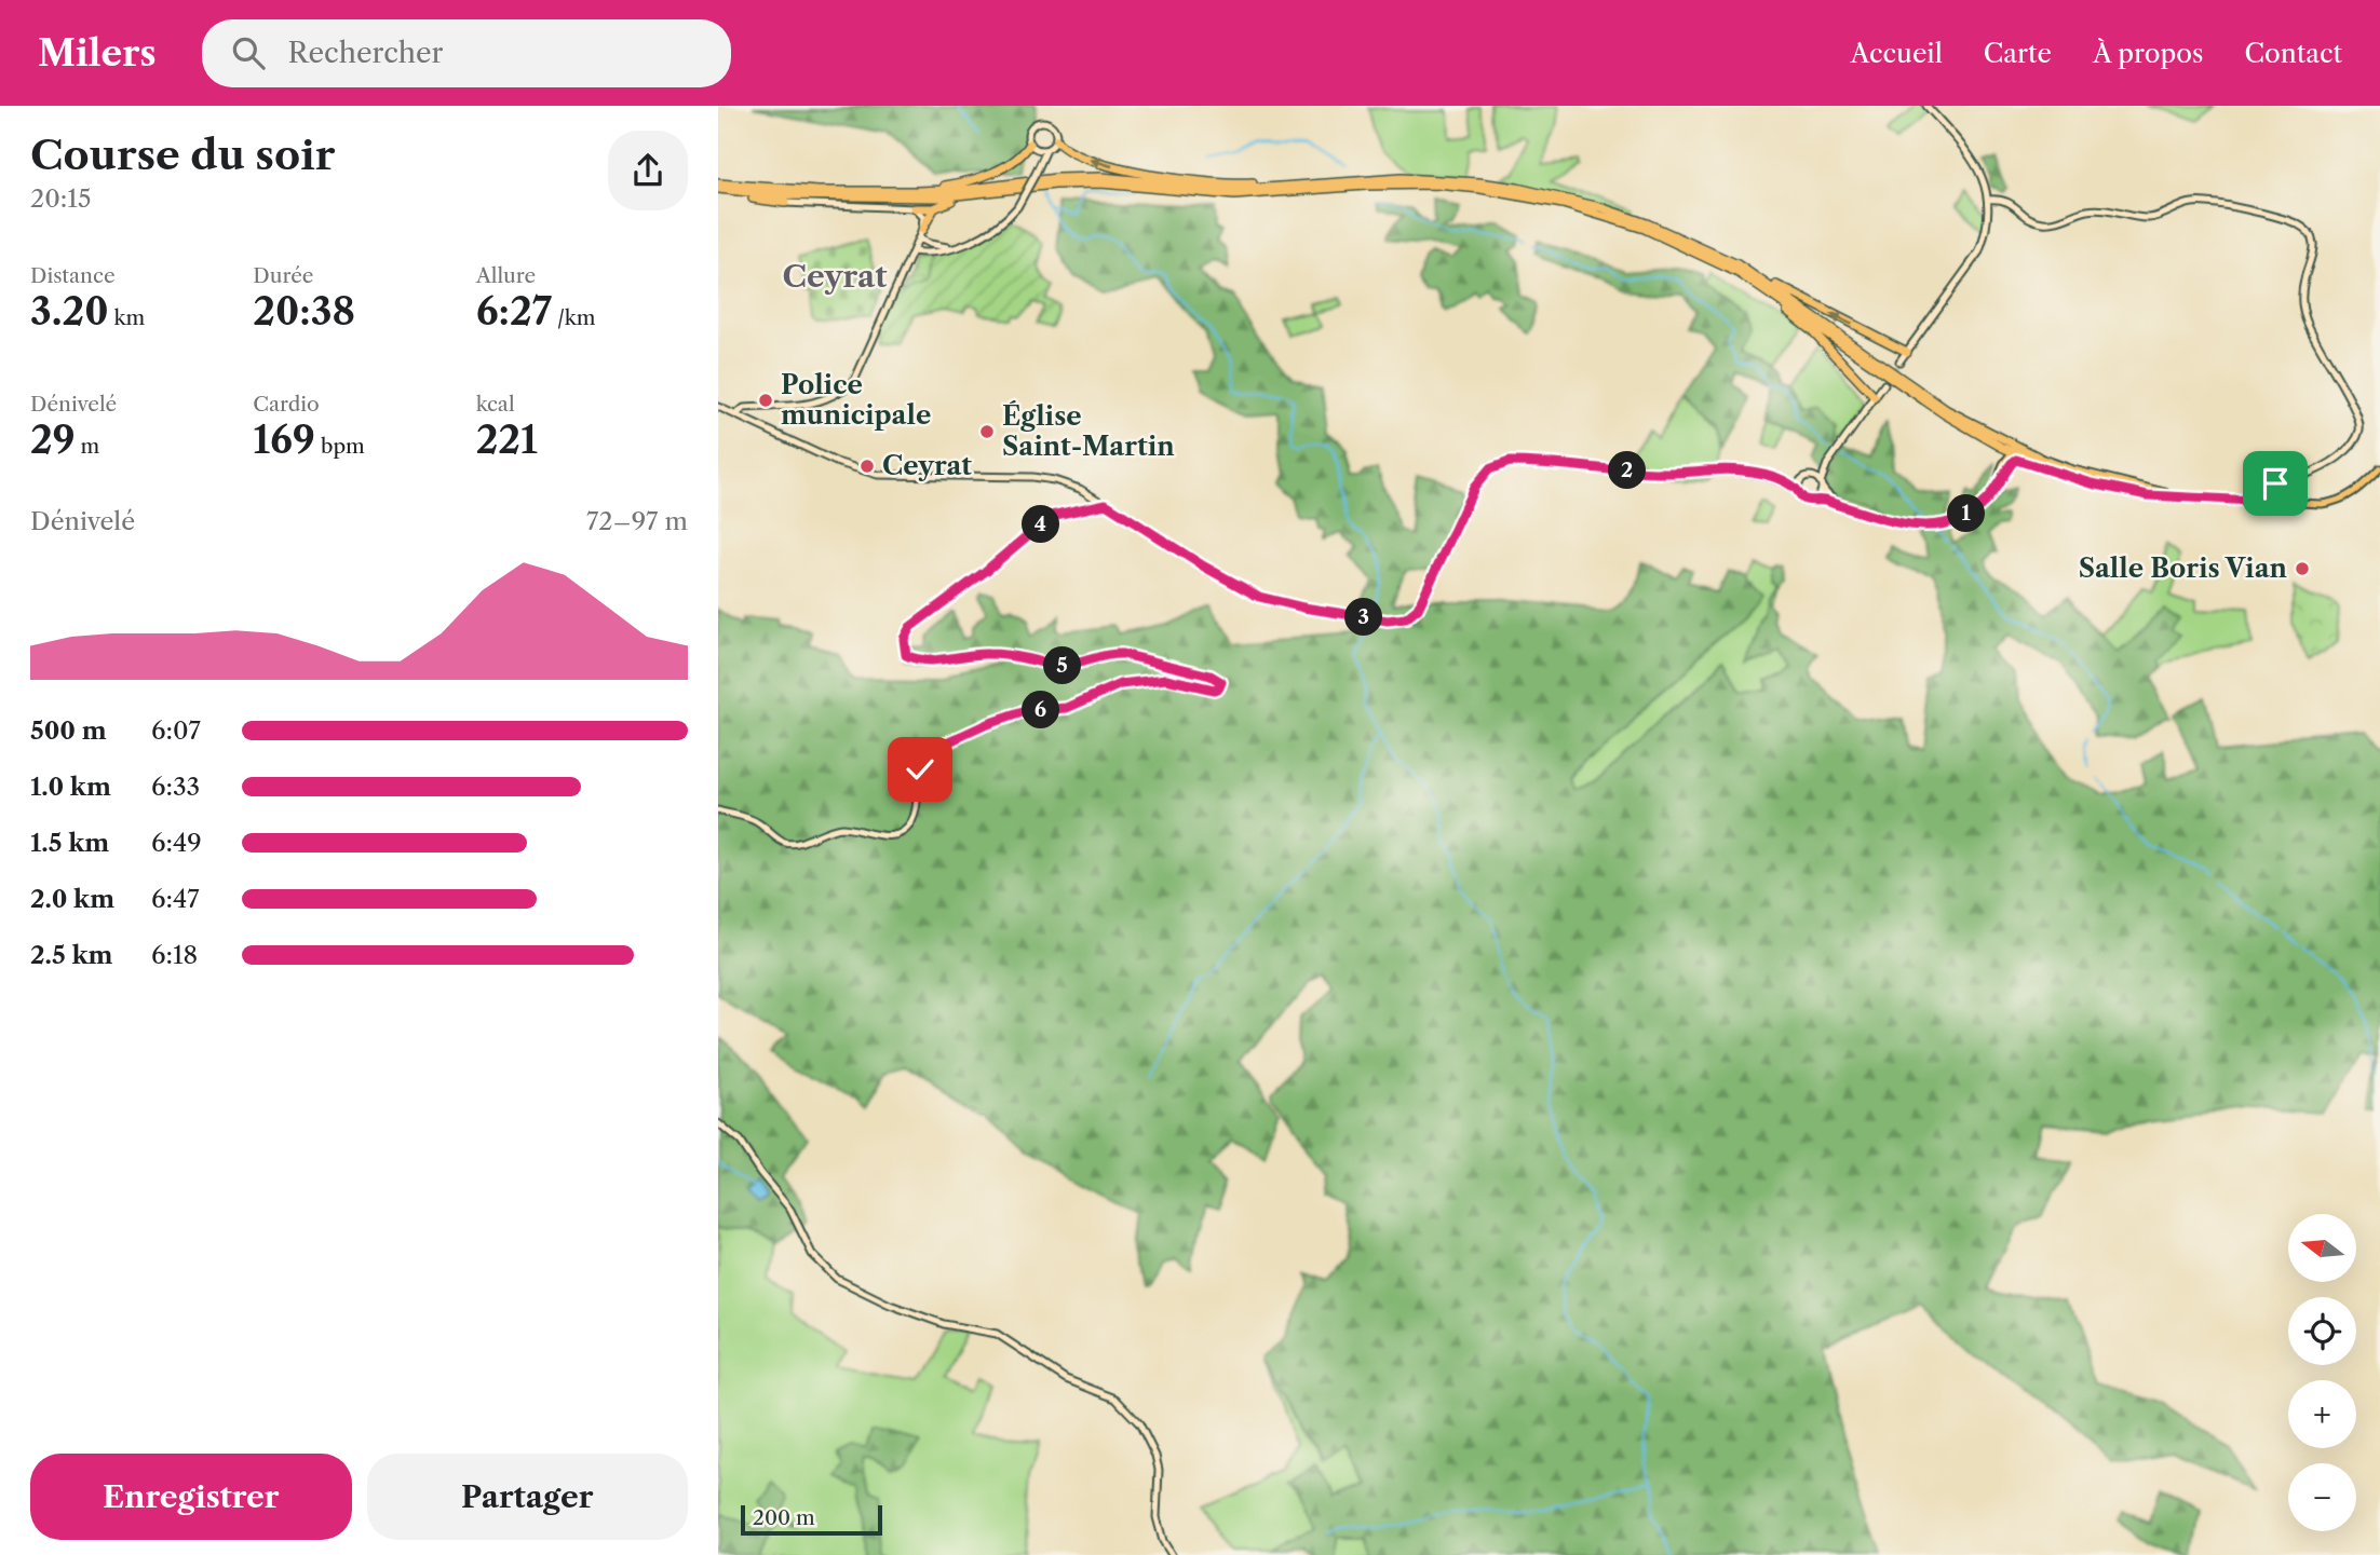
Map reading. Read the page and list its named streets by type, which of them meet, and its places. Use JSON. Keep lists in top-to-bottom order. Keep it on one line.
{"districts":["Ceyrat"],"places":["Police municipale","Église Saint-Martin","Ceyrat","Salle Boris Vian"],"scale_bar":"200 m","north":"left","page":{"header":"Milers","search":"Rechercher","nav":["Accueil","Carte","À propos","Contact"],"heading":["Course du soir","20:15"],"stats":[["Distance","3.20 km"],["Durée","20:38"],["Allure","6:27 /km"],["Dénivelé","29 m"],["Cardio","169 bpm"],["kcal","221"]],"pins":["2","1","4","3","5","6"],"chart":["Dénivelé","72–97 m"],"list":[{"name":"500 m","note":"6:07"},{"name":"1.0 km","note":"6:33"},{"name":"1.5 km","note":"6:49"},{"name":"2.0 km","note":"6:47"},{"name":"2.5 km","note":"6:18"}],"map_buttons":["+","−"],"buttons":["Enregistrer","Partager"],"scale":"200 m"}}
